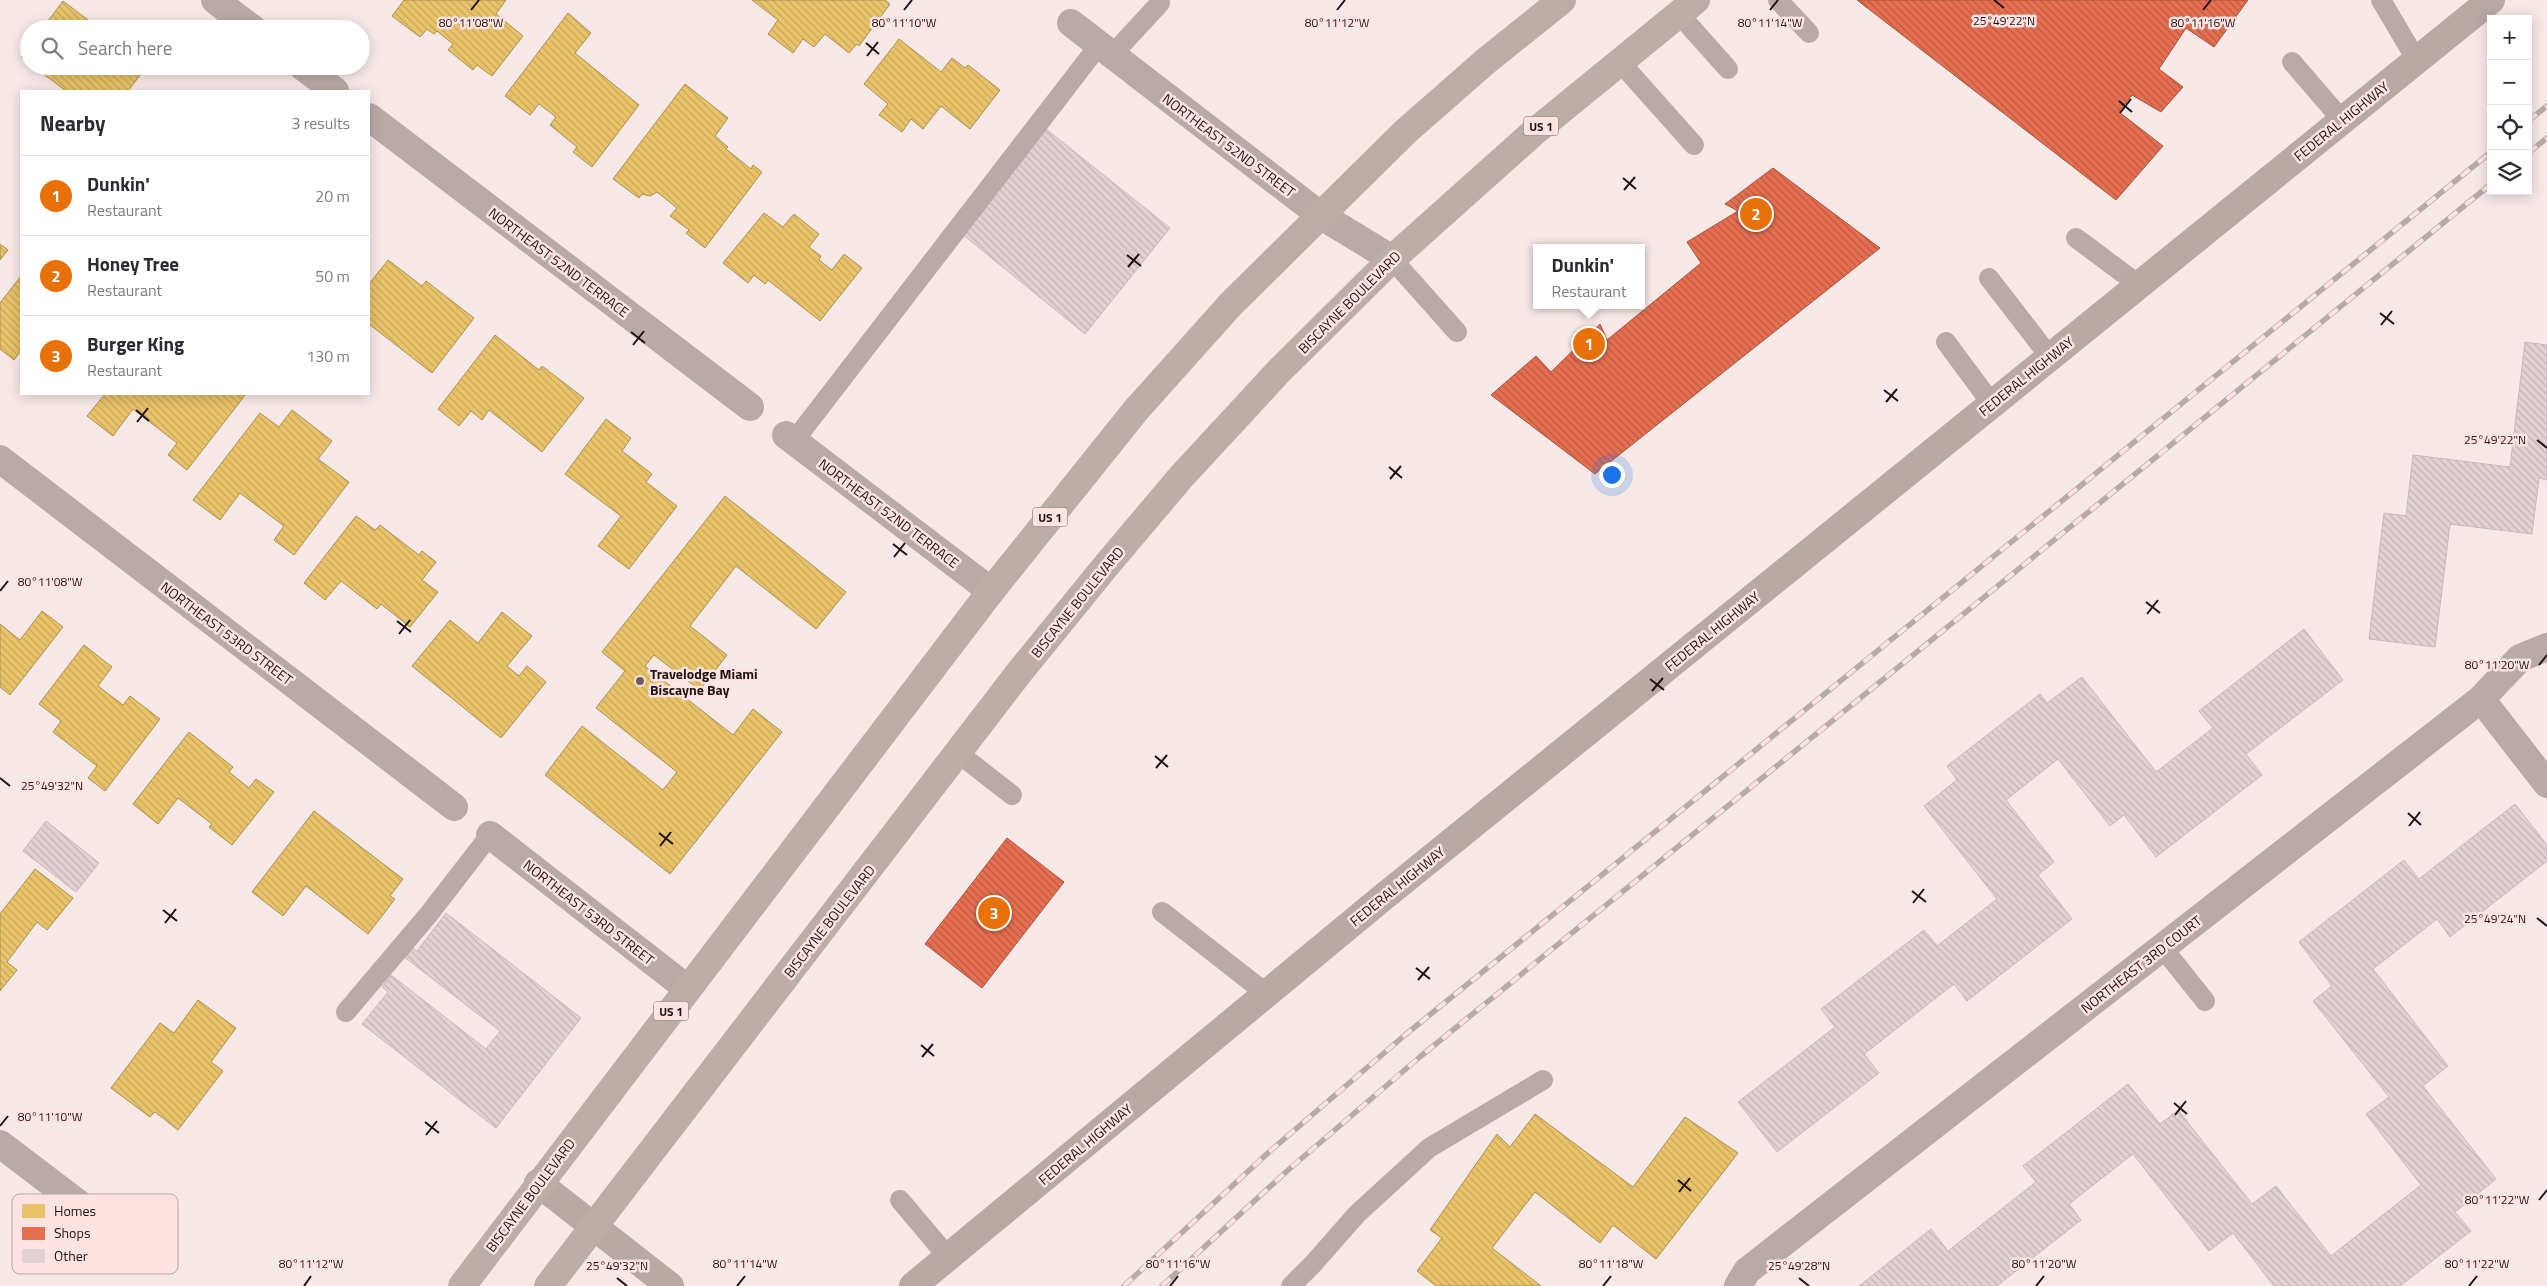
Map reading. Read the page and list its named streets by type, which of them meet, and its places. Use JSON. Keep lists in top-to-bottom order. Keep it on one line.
{"streets":{"main road":["US 1","BISCAYNE BOULEVARD"],"street":["FEDERAL HIGHWAY","NORTHEAST 52ND STREET","NORTHEAST 52ND TERRACE","NORTHEAST 53RD STREET","NORTHEAST 3RD COURT"]},"crossings":[["NORTHEAST 52ND STREET","BISCAYNE BOULEVARD"],["NORTHEAST 52ND TERRACE","BISCAYNE BOULEVARD"],["BISCAYNE BOULEVARD","NORTHEAST 53RD STREET"]],"places":["Travelodge Miami Biscayne Bay"],"legend":["Homes","Shops","Other"],"page":{"map_buttons":["+","−"],"search":"Search here","heading":["Nearby","3 results"],"list":[{"mark":"1","name":"Dunkin'","note":"Restaurant","value":"20 m"},{"mark":"2","name":"Honey Tree","note":"Restaurant","value":"50 m"},{"mark":"3","name":"Burger King","note":"Restaurant","value":"130 m"}],"pins":["2","1","3"],"popup":["Dunkin'","Restaurant"]},"coordinates":["25°49'22\"N","80°11'08\"W","80°11'10\"W","80°11'12\"W","80°11'14\"W","80°11'16\"W","80°11'20\"W","25°49'32\"N","25°49'24\"N","80°11'22\"W","80°11'18\"W","25°49'28\"N"]}
